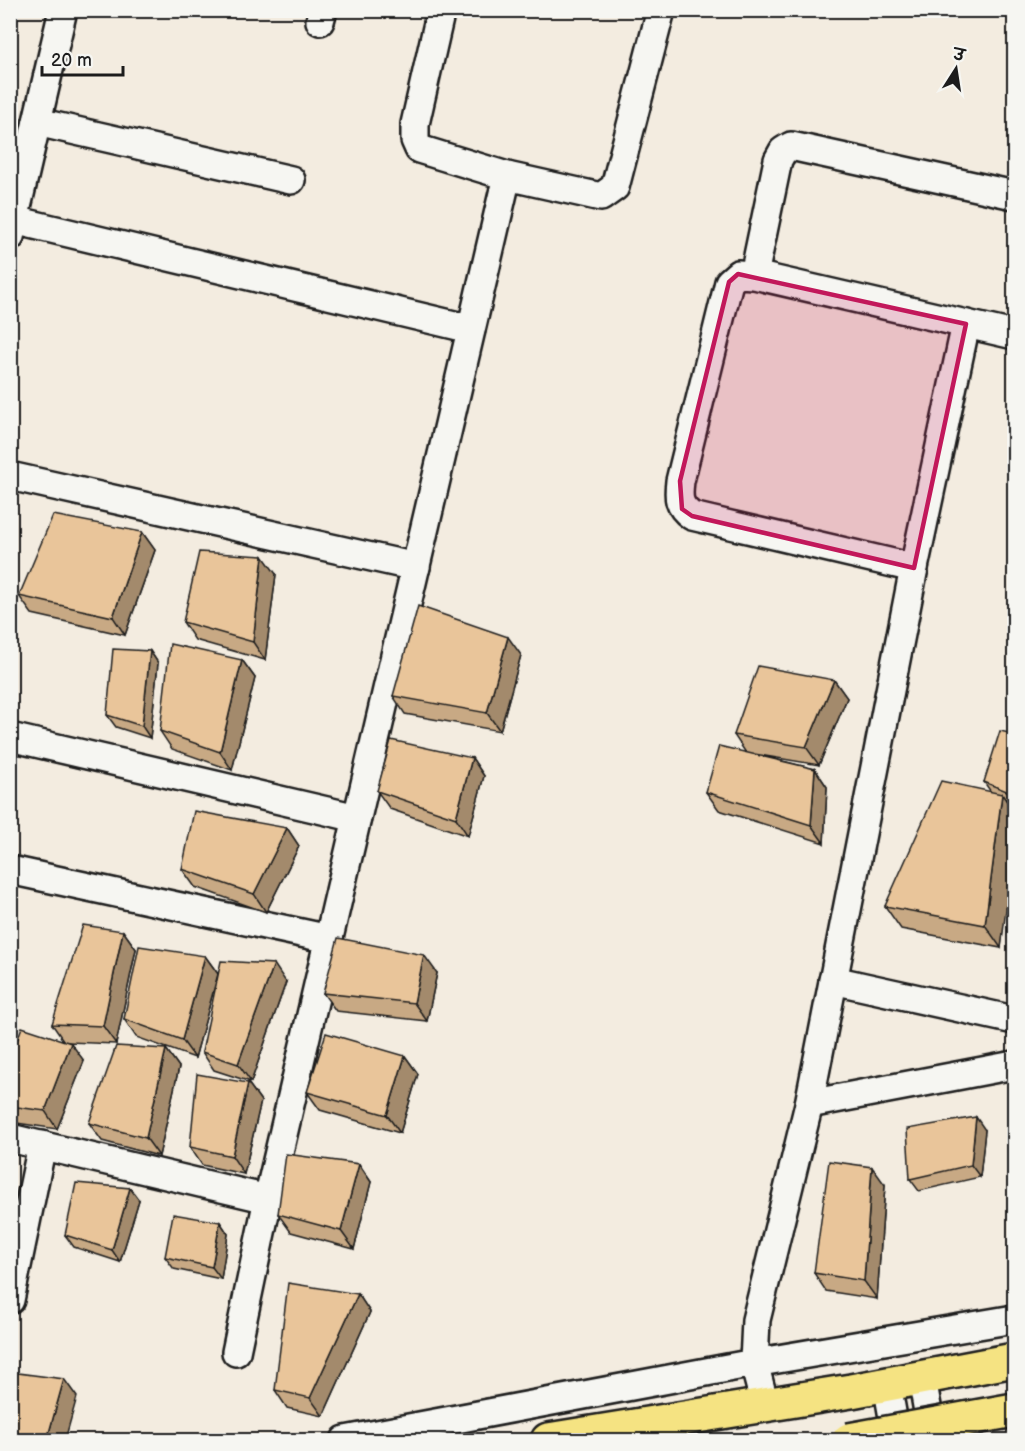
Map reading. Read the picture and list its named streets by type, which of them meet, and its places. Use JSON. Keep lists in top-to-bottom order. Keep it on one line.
{"scale_bar":"20 m","north":"top"}
